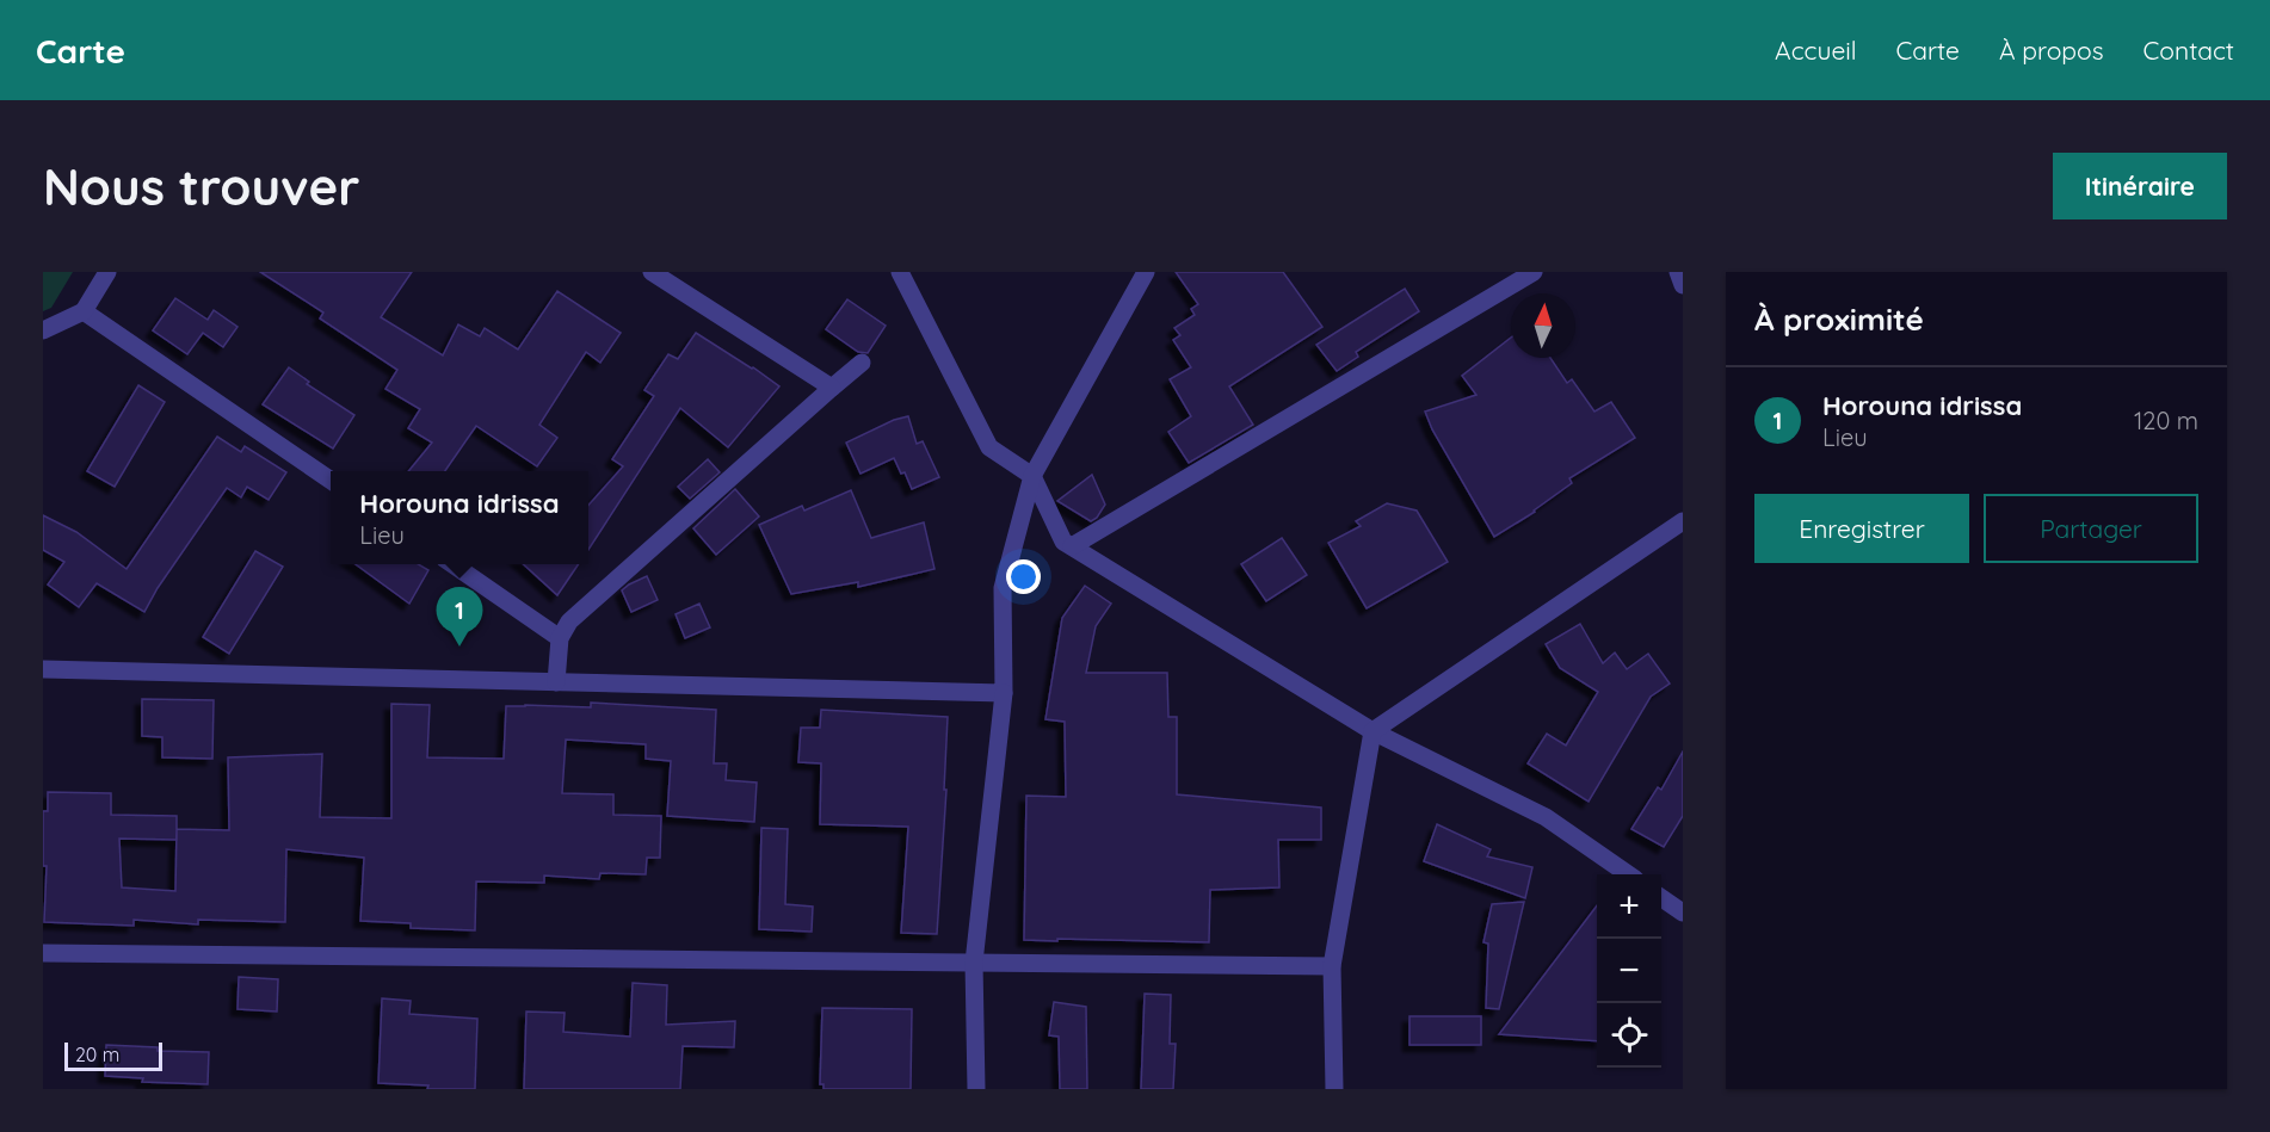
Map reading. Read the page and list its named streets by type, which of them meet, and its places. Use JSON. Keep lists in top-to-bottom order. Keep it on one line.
{"scale_bar":"20 m","north":"top","page":{"header":"Carte","nav":["Accueil","Carte","À propos","Contact"],"buttons":["Itinéraire",["Enregistrer","Partager"]],"title":"Nous trouver","heading":"À proximité","list":[{"mark":"1","name":"Horouna idrissa","note":"Lieu","value":"120 m"}],"popup":["Horouna idrissa","Lieu"],"pins":"1","map_buttons":["+","−"],"scale":"20 m"}}
